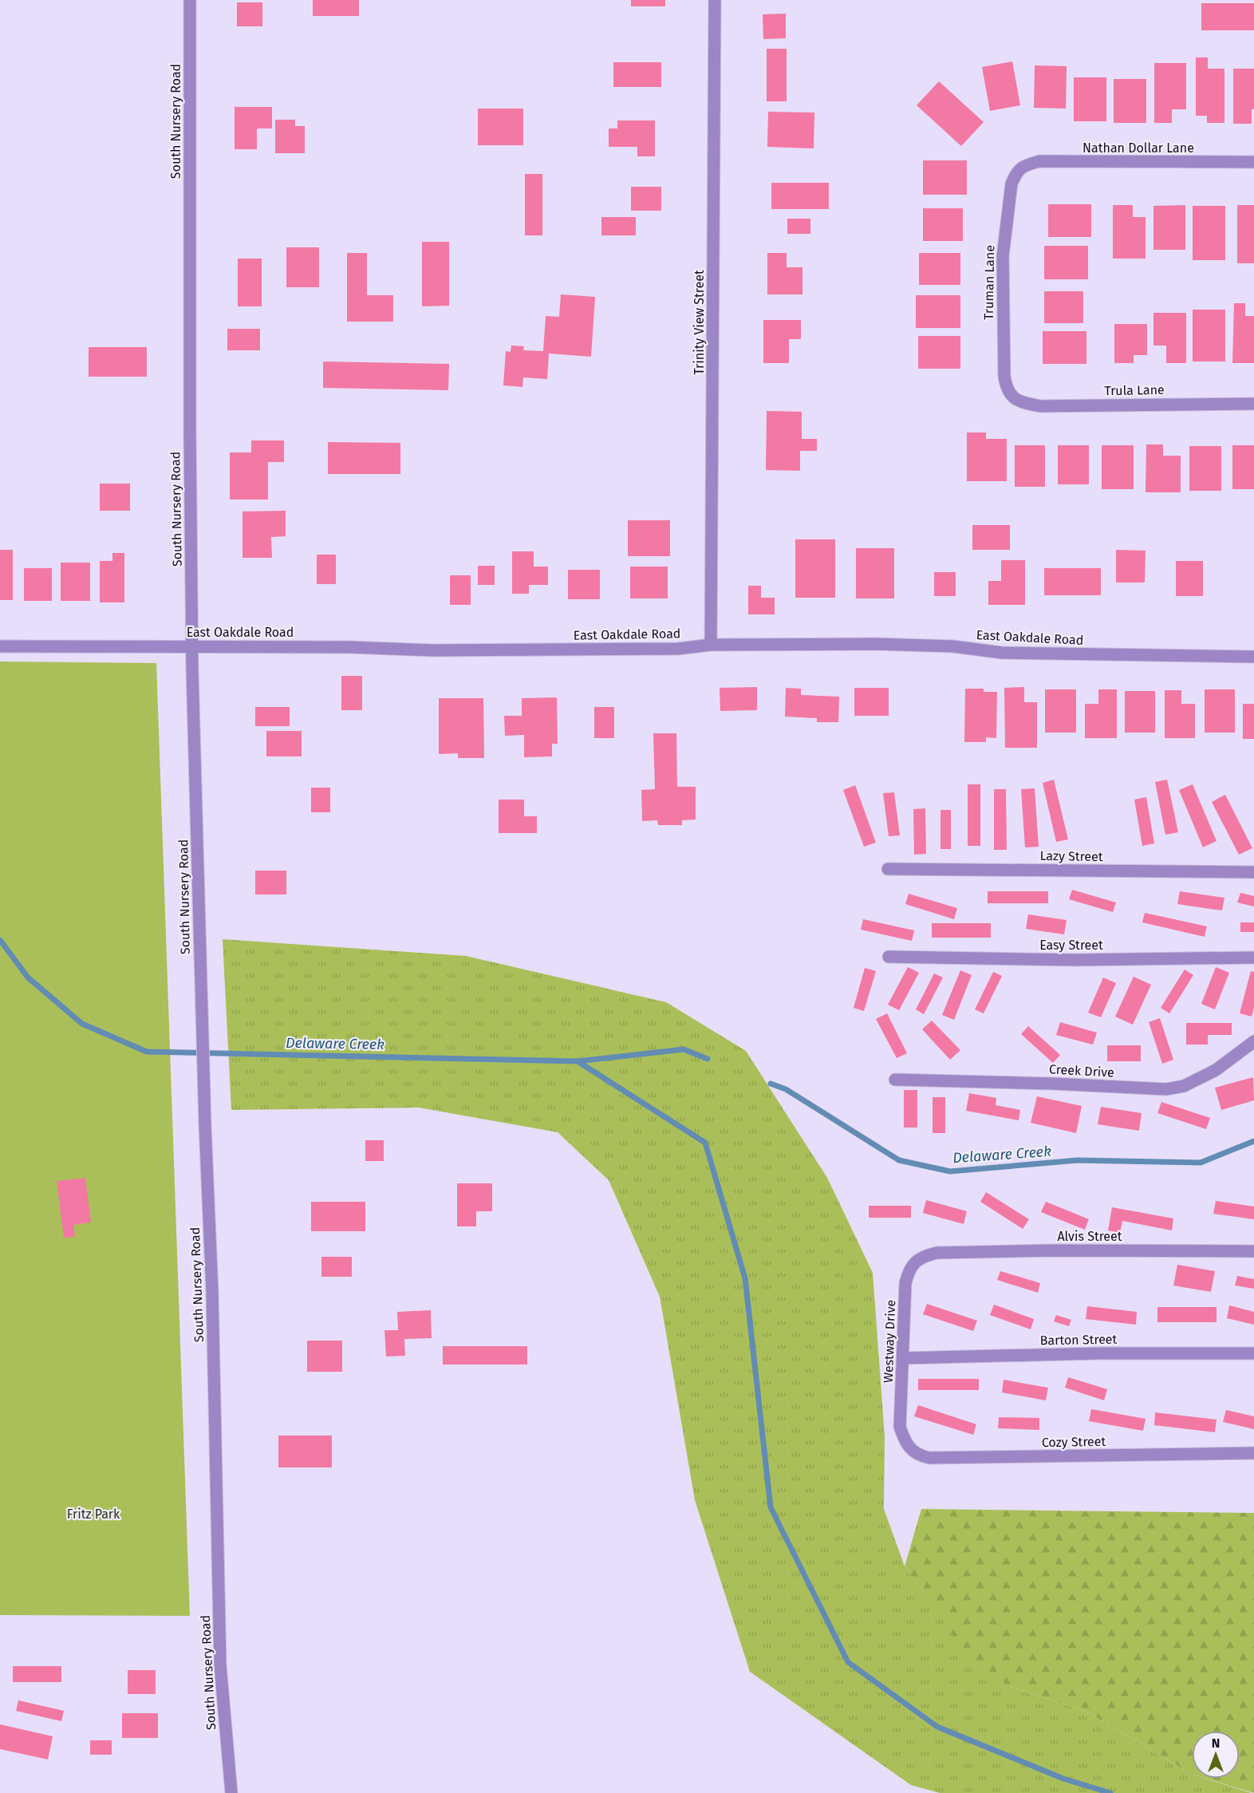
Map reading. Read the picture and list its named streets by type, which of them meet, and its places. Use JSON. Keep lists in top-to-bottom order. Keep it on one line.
{"streets":{"street":["South Nursery Road","Nathan Dollar Lane","Truman Lane","Trinity View Street","Trula Lane","East Oakdale Road","Lazy Street","Easy Street","Creek Drive","Alvis Street","Barton Street","Westway Drive","Cozy Street"]},"crossings":[["South Nursery Road","East Oakdale Road"],["Nathan Dollar Lane","Truman Lane"],["Truman Lane","Trula Lane"],["Trinity View Street","East Oakdale Road"],["Alvis Street","Westway Drive"],["Barton Street","Westway Drive"],["Westway Drive","Cozy Street"]],"water":["Delaware Creek"],"parks":["Fritz Park"],"north":"top"}
